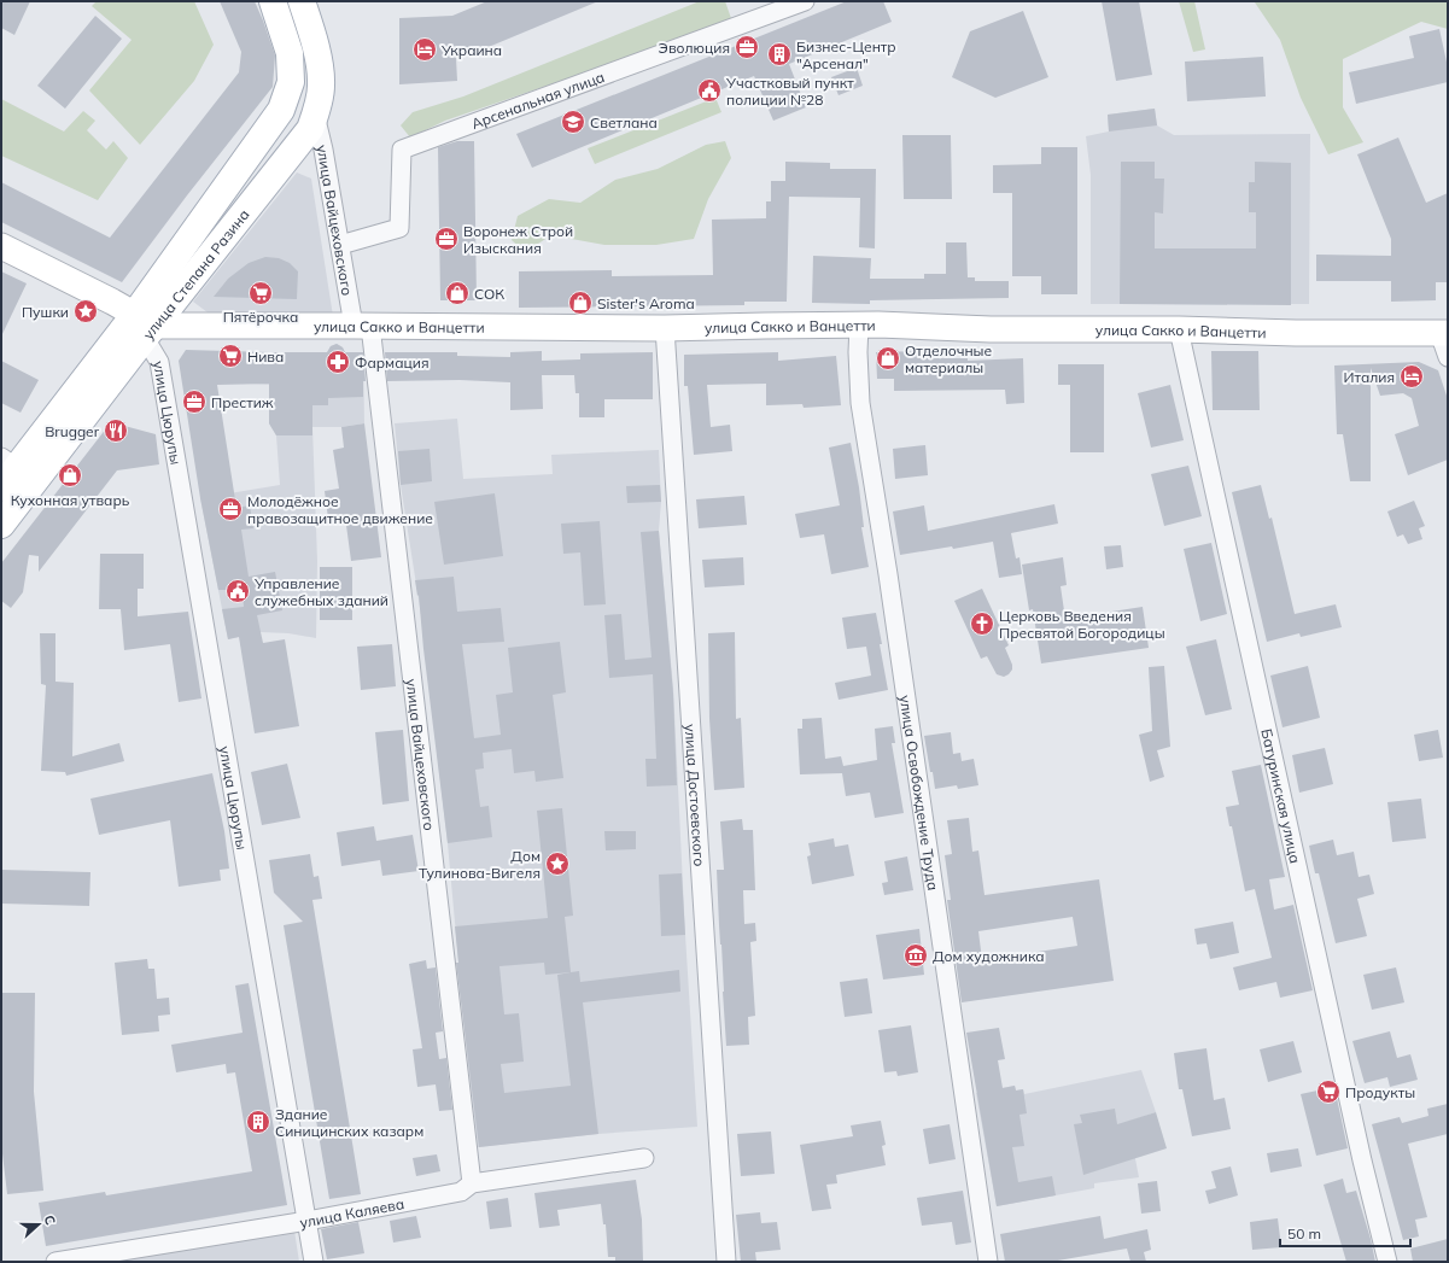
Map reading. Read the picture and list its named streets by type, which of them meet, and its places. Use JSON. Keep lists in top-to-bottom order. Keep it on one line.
{"streets":{"main road":["улица Степана Разина"],"street":["Арсенальная улица","улица Вайцеховского","улица Сакко и Ванцетти","улица Цюрупы","улица Освобождение Труда","улица Достоевского","Батуринская улица","улица Каляева"]},"crossings":[["Арсенальная улица","улица Вайцеховского"],["улица Вайцеховского","улица Степана Разина"],["улица Вайцеховского","улица Сакко и Ванцетти"],["улица Вайцеховского","улица Каляева"],["улица Степана Разина","улица Сакко и Ванцетти"],["улица Степана Разина","улица Цюрупы"],["улица Сакко и Ванцетти","улица Цюрупы"],["улица Сакко и Ванцетти","улица Освобождение Труда"],["улица Сакко и Ванцетти","улица Достоевского"],["улица Сакко и Ванцетти","Батуринская улица"],["улица Цюрупы","улица Каляева"]],"places":{"office":["Эволюция","Воронеж Строй Изыскания","Престиж","Молодёжное правозащитное движение"],"hotel":["Украина","Италия"],"building":["Бизнес-Центр \"Арсенал\"","Здание Синицинских казарм"],"public building":["Участковый пункт полиции №28","Управление служебных зданий"],"school or university":["Светлана"],"supermarket":["Пятёрочка","Нива","Продукты"],"shop":["СОК","Sister's Aroma","Отделочные материалы","Кухонная утварь"],"place":["Пушки","Дом Тулинова-Вигеля"],"pharmacy":["Фармация"],"restaurant":["Brugger"],"church":["Церковь Введения Пресвятой Богородицы"],"museum":["Дом художника"]},"scale_bar":"50 m","north":"right"}
